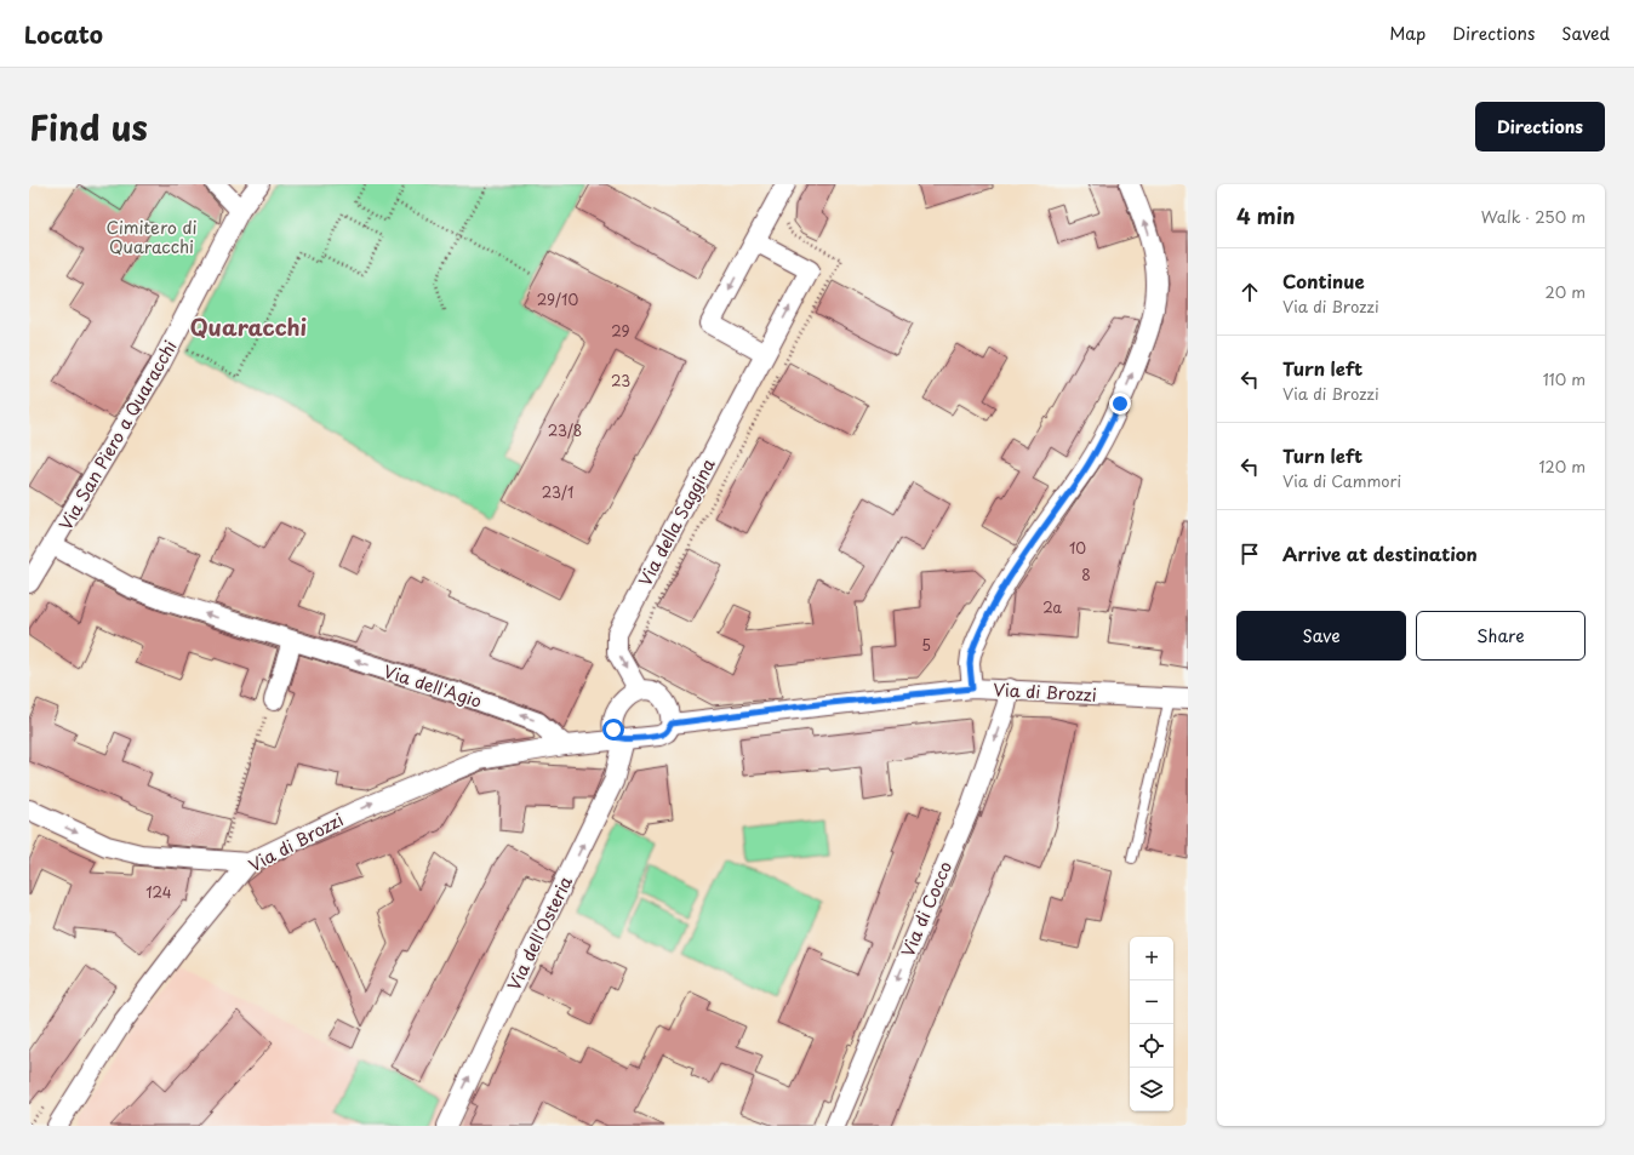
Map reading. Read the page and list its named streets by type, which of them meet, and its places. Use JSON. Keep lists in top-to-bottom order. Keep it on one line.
{"streets":{"street":["Via San Piero a Quaracchi","Via della Saggina","Via dell'Agio","Via di Brozzi","Via di Cocco","Via dell'Osteria"]},"crossings":[["Via San Piero a Quaracchi","Via dell'Agio"],["Via della Saggina","Via di Brozzi"],["Via della Saggina","Via dell'Osteria"],["Via dell'Agio","Via di Brozzi"],["Via di Brozzi","Via di Cocco"],["Via di Brozzi","Via dell'Osteria"]],"one_way":["Via dell'Agio","Via di Cocco","Via dell'Osteria"],"districts":["Quaracchi"],"parks":["Cimitero di Quaracchi"],"house_numbers":["29/10","29","23","23/8","23/1","10","8","2a","5","124"],"page":{"header":"Locato","nav":["Map","Directions","Saved"],"title":"Find us","buttons":["Directions",["Save","Share"]],"heading":["4 min","Walk · 250 m"],"list":[["Continue","Via di Brozzi","20 m"],["Turn left","Via di Brozzi","110 m"],["Turn left","Via di Cammori","120 m"],"Arrive at destination"],"map_buttons":["+","−"]}}
